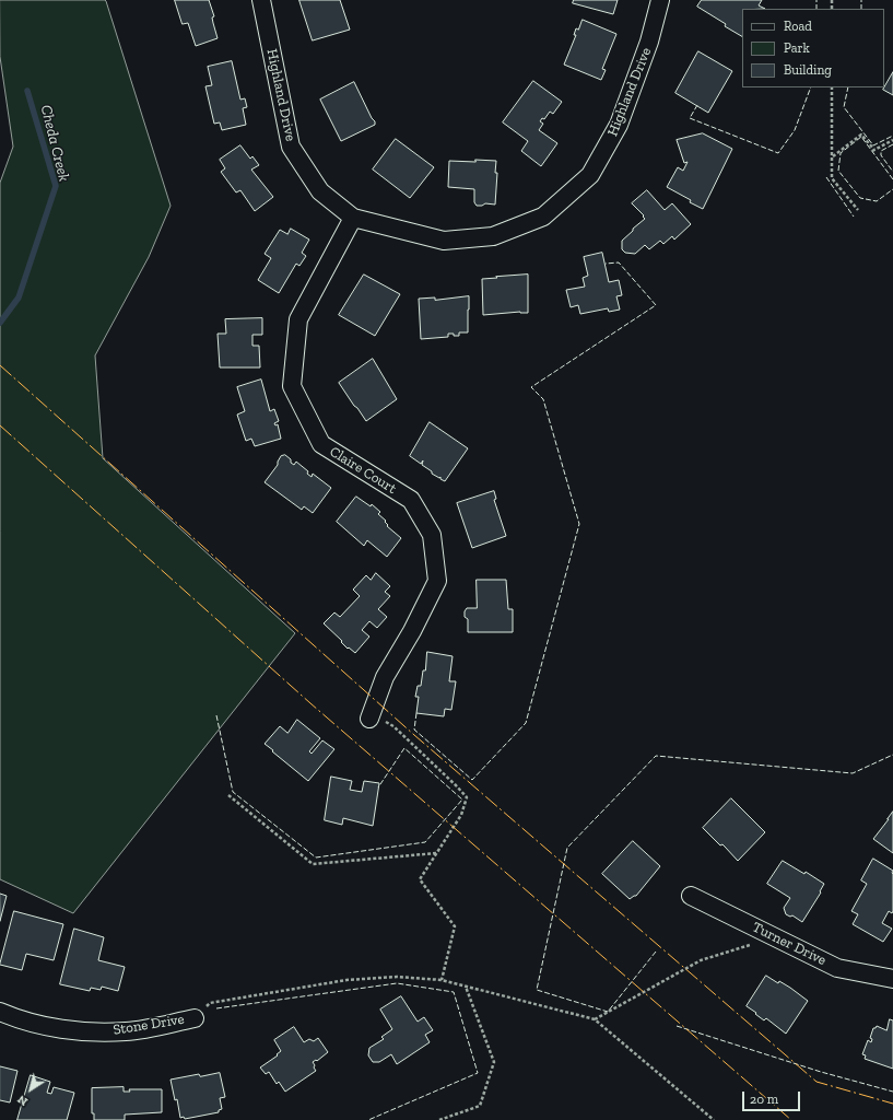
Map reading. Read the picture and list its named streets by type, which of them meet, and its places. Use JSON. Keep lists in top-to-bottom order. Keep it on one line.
{"streets":{"street":["Highland Drive","Claire Court","Turner Drive","Stone Drive"]},"crossings":[["Highland Drive","Claire Court"]],"water":["Cheda Creek"],"legend":["Road","Park","Building"],"scale_bar":"20 m","north":"bottom left"}
